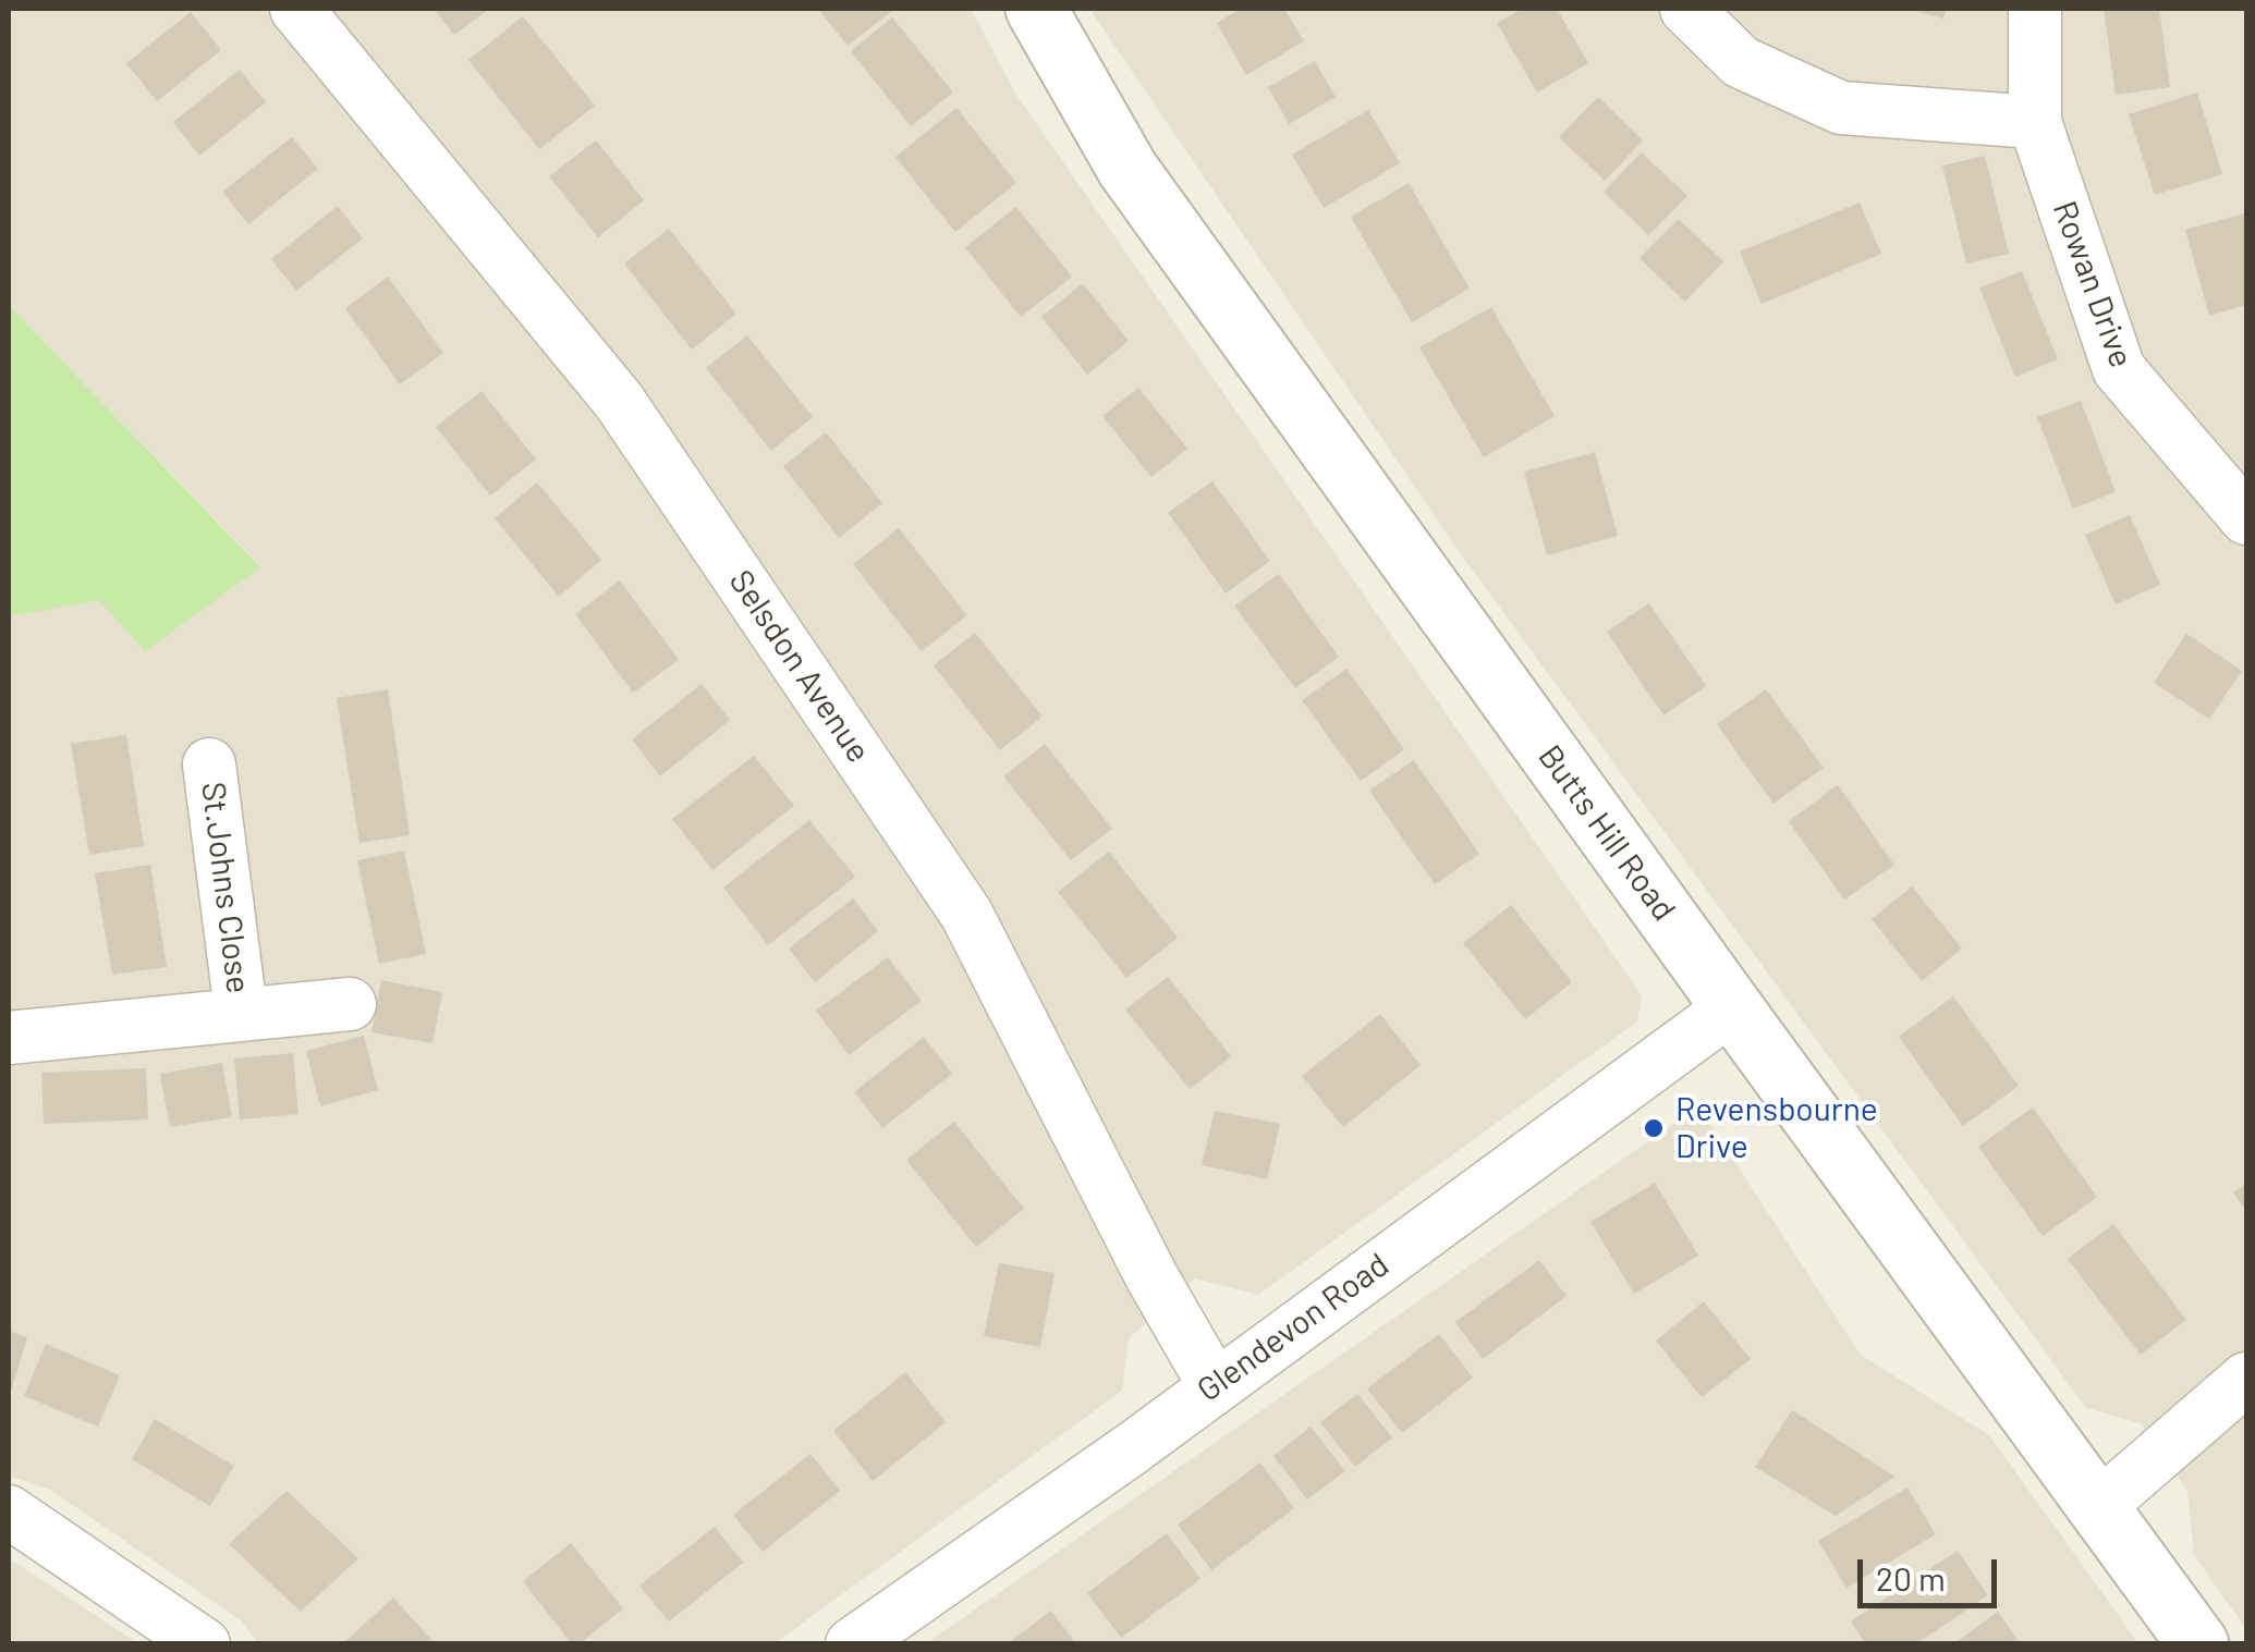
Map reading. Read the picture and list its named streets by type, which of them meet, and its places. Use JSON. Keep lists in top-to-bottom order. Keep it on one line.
{"streets":{"street":["Rowan Drive","Selsdon Avenue","Butts Hill Road","St.Johns Close","Glendevon Road"]},"crossings":[["Selsdon Avenue","Glendevon Road"],["Butts Hill Road","Glendevon Road"]],"places":["Revensbourne Drive"],"scale_bar":"20 m"}
